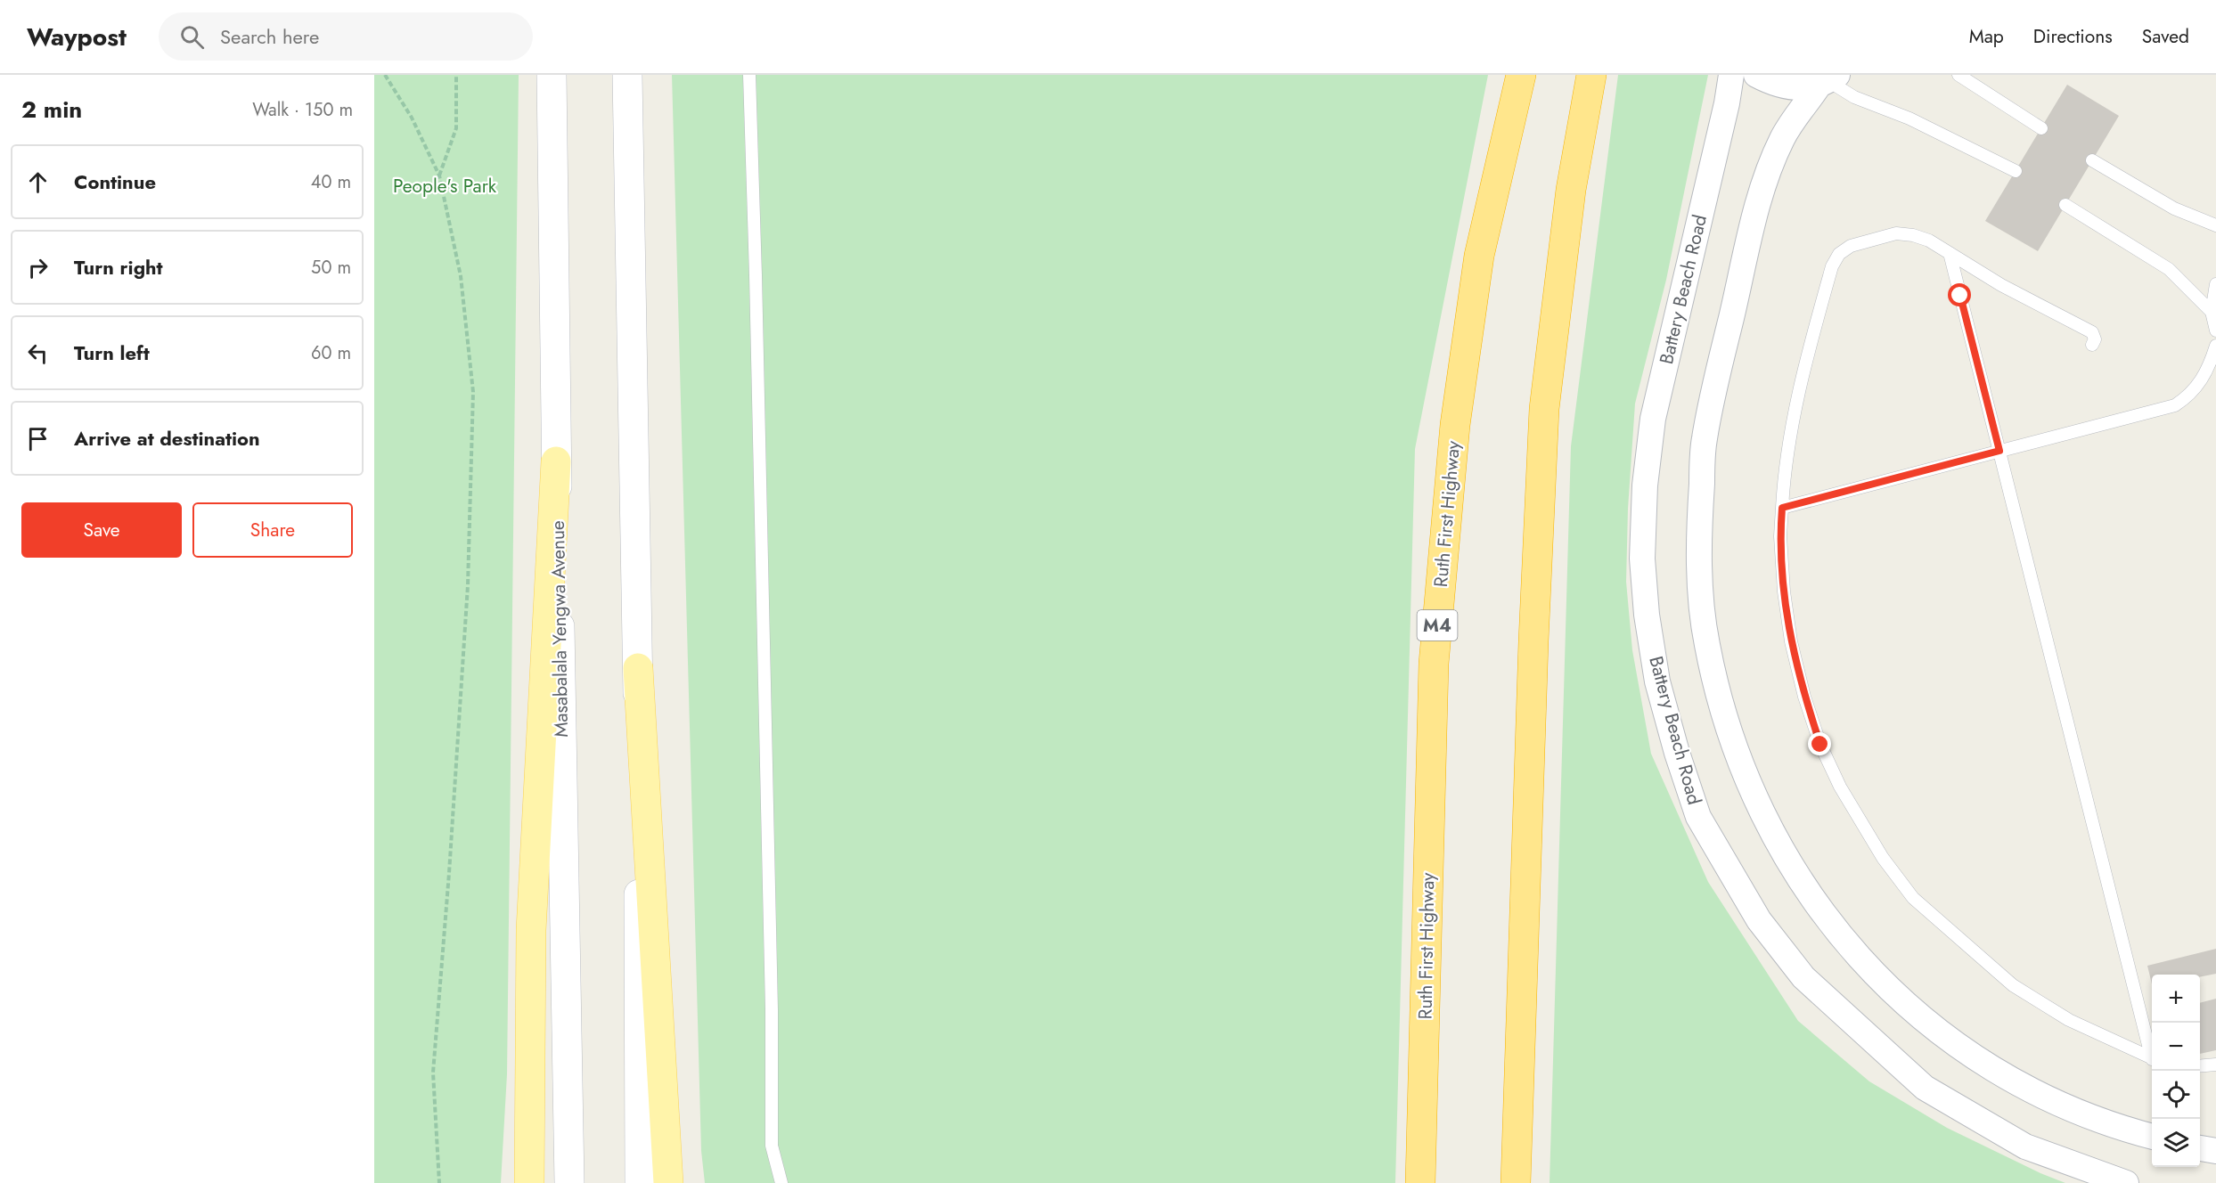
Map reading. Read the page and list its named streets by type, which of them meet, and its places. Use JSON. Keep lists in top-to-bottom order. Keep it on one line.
{"streets":{"highway":["Ruth First Highway","M4"],"main road":["Masabalala Yengwa Avenue"],"street":["Battery Beach Road"]},"parks":["People's Park"],"page":{"header":"Waypost","search":"Search here","nav":["Map","Directions","Saved"],"heading":["2 min","Walk · 150 m"],"list":[["Continue","40 m"],["Turn right","50 m"],["Turn left","60 m"],"Arrive at destination"],"buttons":["Save","Share"],"map_buttons":["+","−"]}}
